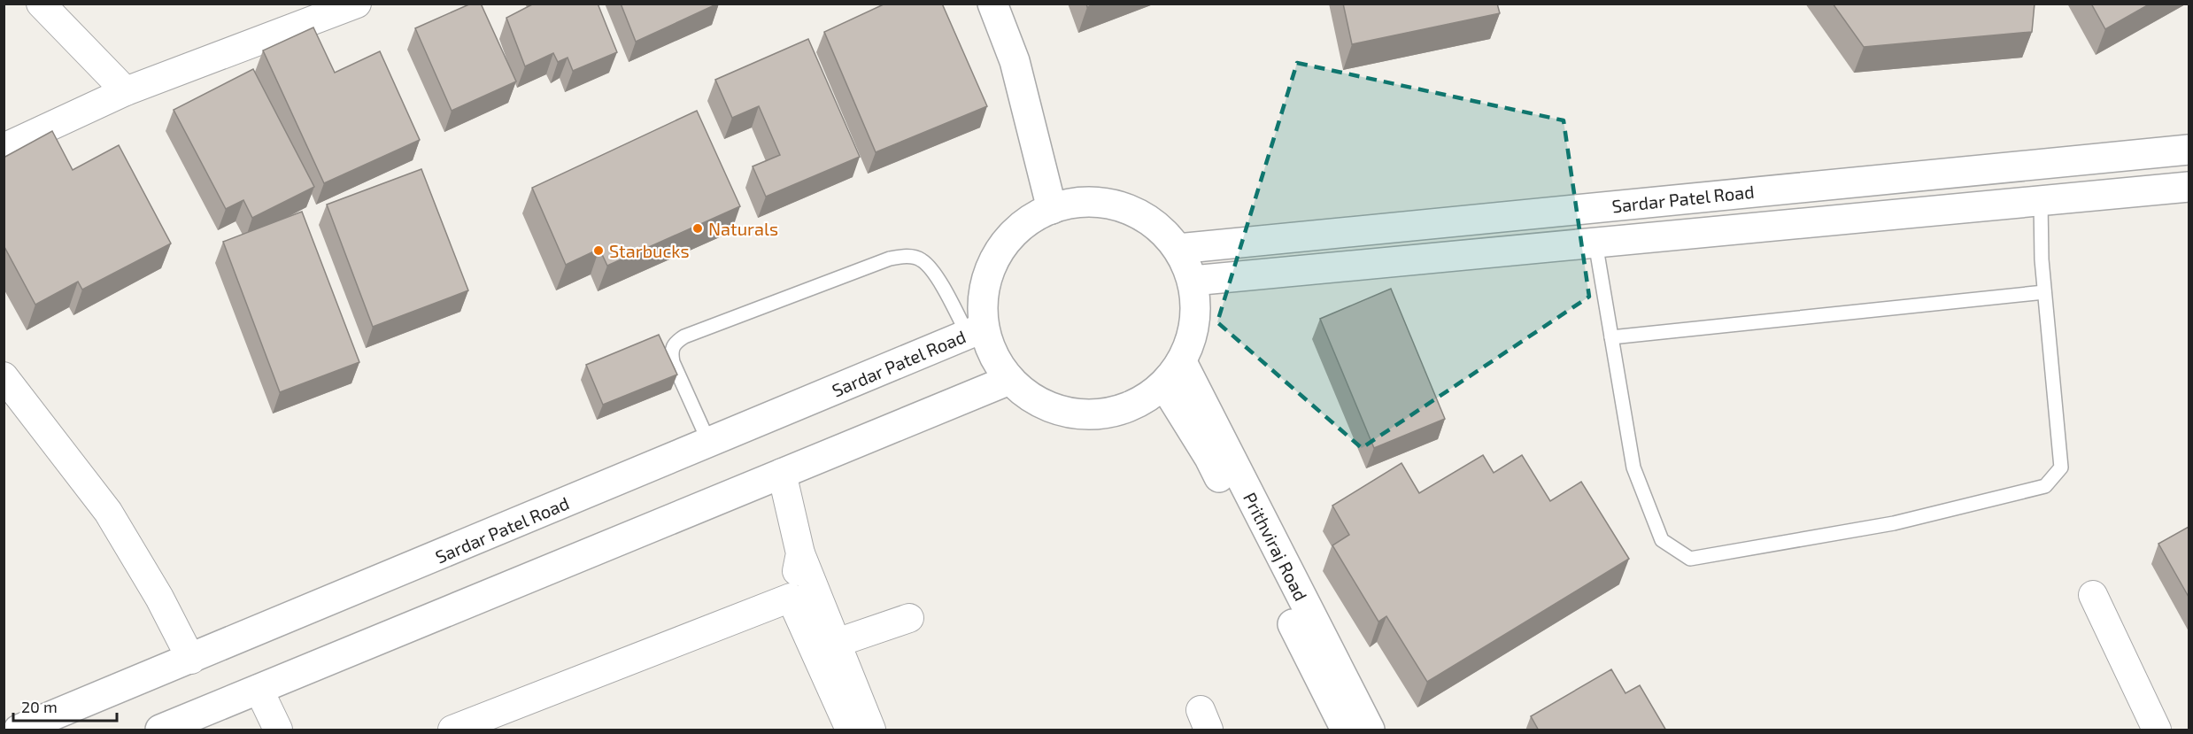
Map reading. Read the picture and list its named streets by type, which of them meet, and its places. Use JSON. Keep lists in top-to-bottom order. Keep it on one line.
{"streets":{"street":["Sardar Patel Road","Prithviraj Road"]},"places":["Naturals","Starbucks"],"scale_bar":"20 m"}
